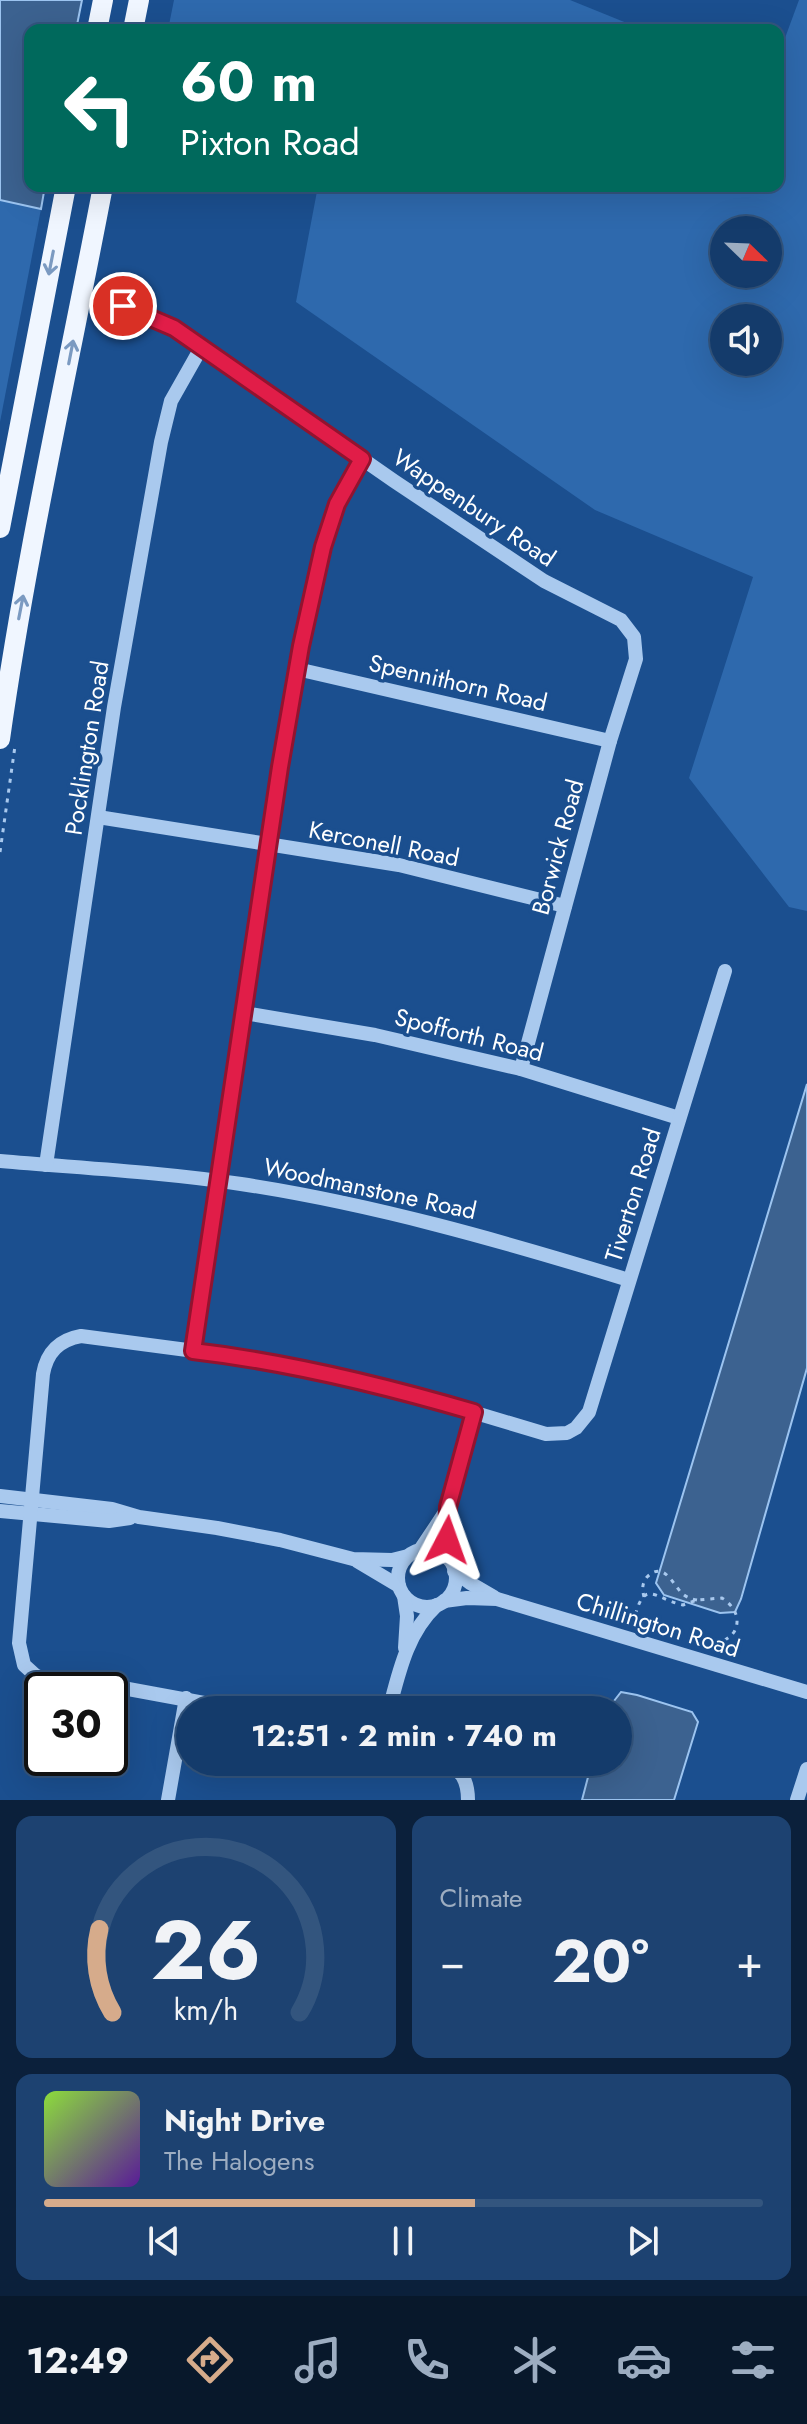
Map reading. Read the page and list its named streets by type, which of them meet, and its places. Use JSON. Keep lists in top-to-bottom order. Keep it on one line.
{"streets":{"street":["Wappenbury Road","Spennithorn Road","Pocklington Road","Kerconell Road","Borwick Road","Spofforth Road","Woodmanstone Road","Tiverton Road","Chillington Road"]},"crossings":[["Wappenbury Road","Pocklington Road"],["Wappenbury Road","Borwick Road"],["Spennithorn Road","Borwick Road"],["Pocklington Road","Kerconell Road"],["Pocklington Road","Woodmanstone Road"],["Kerconell Road","Borwick Road"],["Borwick Road","Spofforth Road"],["Spofforth Road","Tiverton Road"],["Woodmanstone Road","Tiverton Road"]],"north":"bottom right","page":{"turn":["60 m","Pixton Road"],"limit":"30","trip":"12:51 · 2 min · 740 m","tile":"Climate","heat":["−","20°","+"],"song":["Night Drive","The Halogens"],"tabs":"12:49","gauge":["26","km/h"]}}
